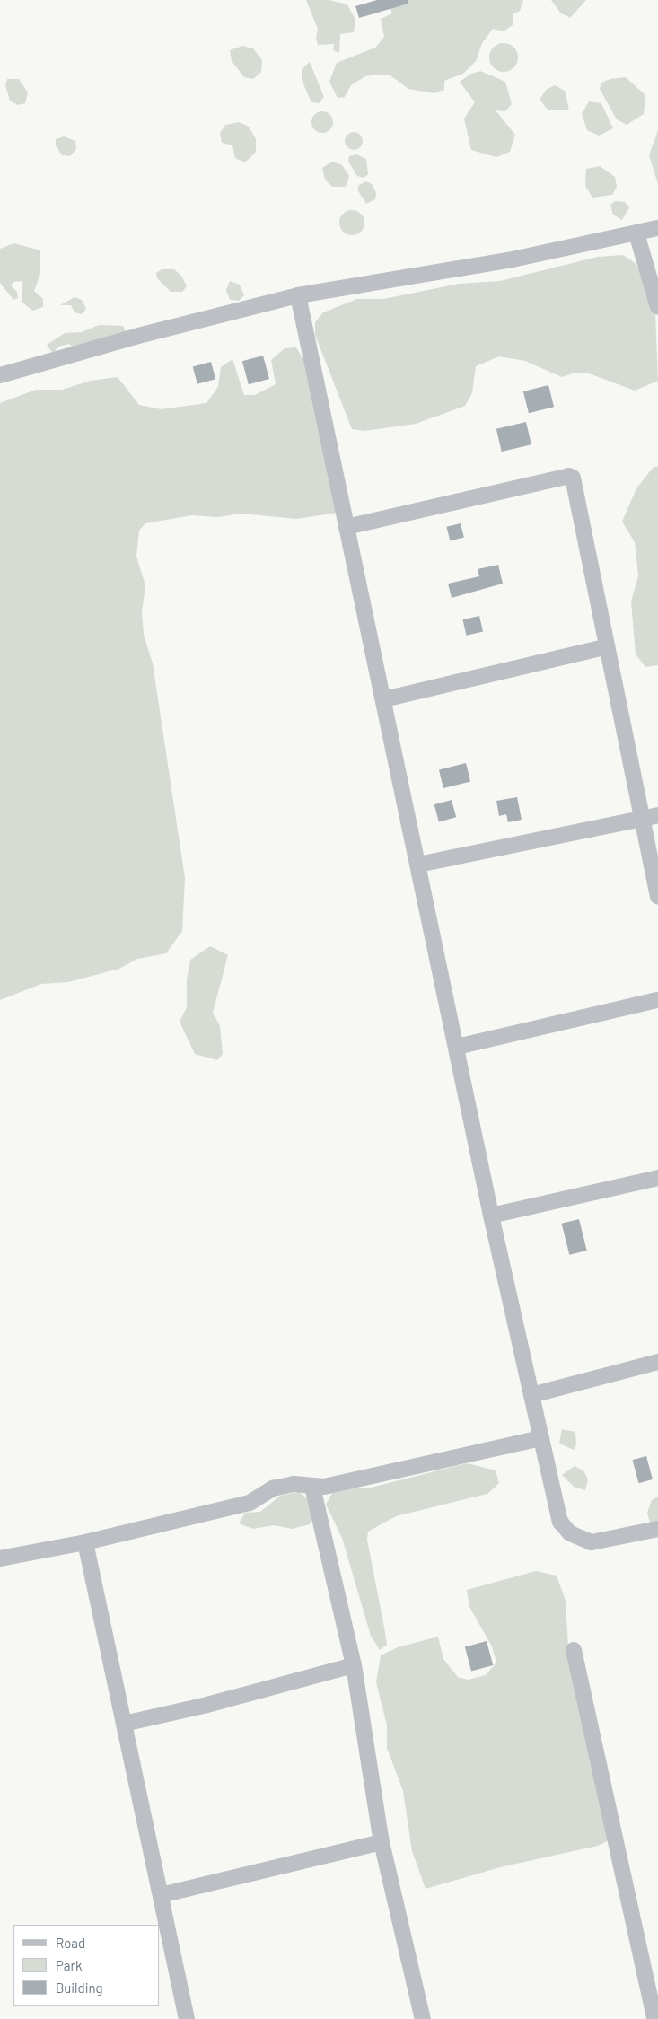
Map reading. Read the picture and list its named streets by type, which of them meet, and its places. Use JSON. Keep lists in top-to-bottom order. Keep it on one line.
{"legend":["Road","Park","Building"]}
